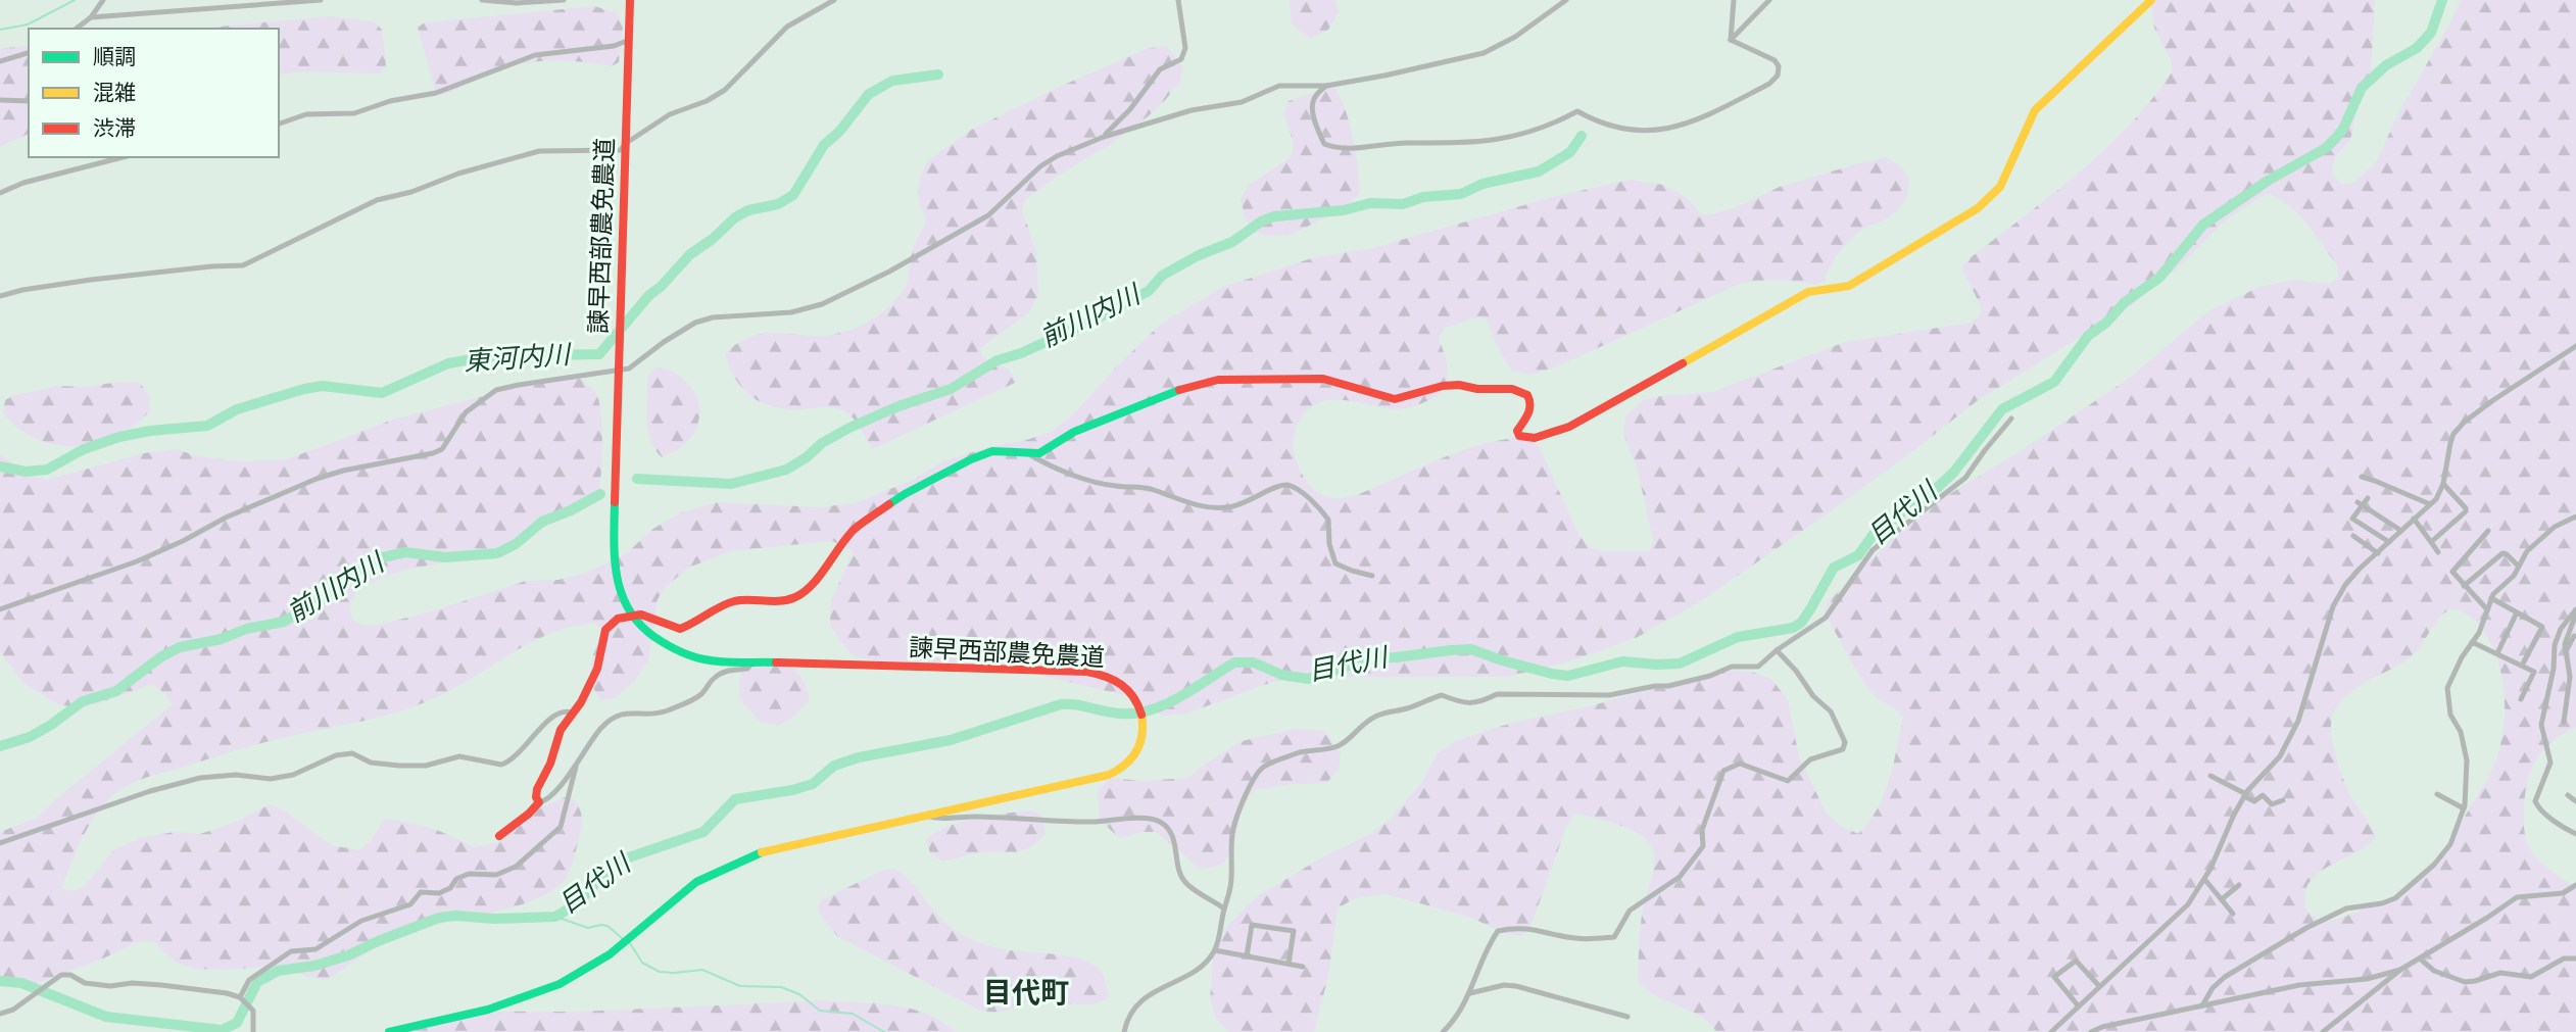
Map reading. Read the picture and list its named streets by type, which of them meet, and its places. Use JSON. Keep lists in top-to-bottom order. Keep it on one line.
{"streets":{"street":["諫早西部農免農道"]},"districts":["目代町"],"water":["前川内川","東河内川","目代川"],"legend":["順調","混雑","渋滞"]}
